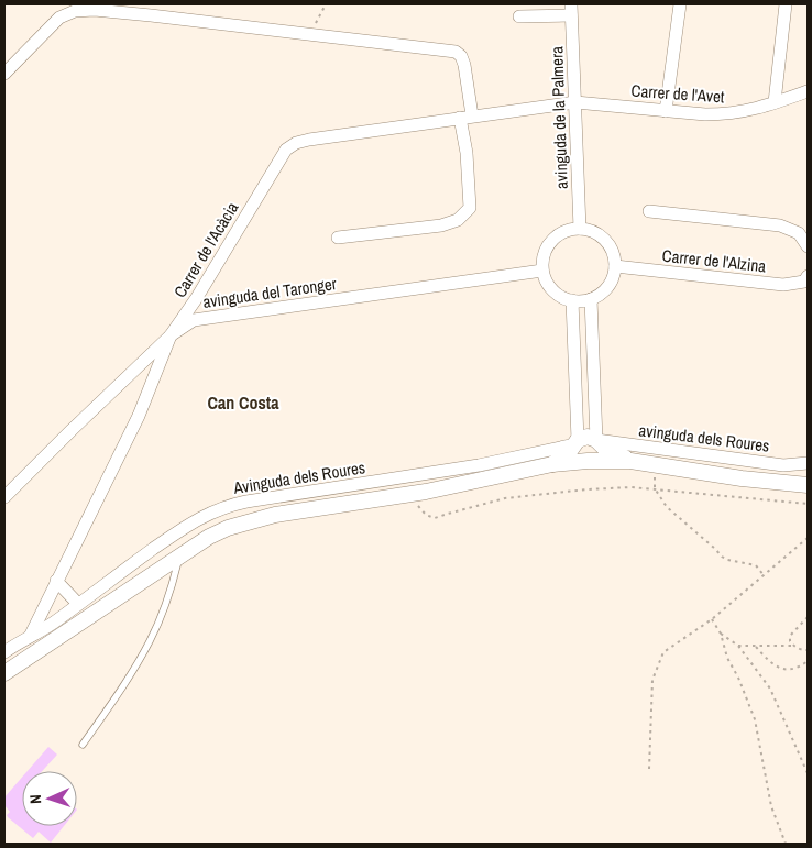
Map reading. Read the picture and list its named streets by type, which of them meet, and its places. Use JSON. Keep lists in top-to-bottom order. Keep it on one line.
{"streets":{"street":["Carrer de l'Avet","avinguda de la Palmera","Carrer de l'Acàcia","Carrer de l'Alzina","avinguda del Taronger","avinguda dels Roures","Avinguda dels Roures"]},"crossings":[["Carrer de l'Avet","avinguda de la Palmera"],["Carrer de l'Avet","Carrer de l'Acàcia"],["avinguda de la Palmera","Carrer de l'Acàcia"],["avinguda de la Palmera","Carrer de l'Alzina"],["avinguda de la Palmera","avinguda del Taronger"],["Carrer de l'Acàcia","avinguda del Taronger"],["Carrer de l'Acàcia","Avinguda dels Roures"],["Carrer de l'Alzina","avinguda del Taronger"]],"districts":["Can Costa"],"north":"left"}
